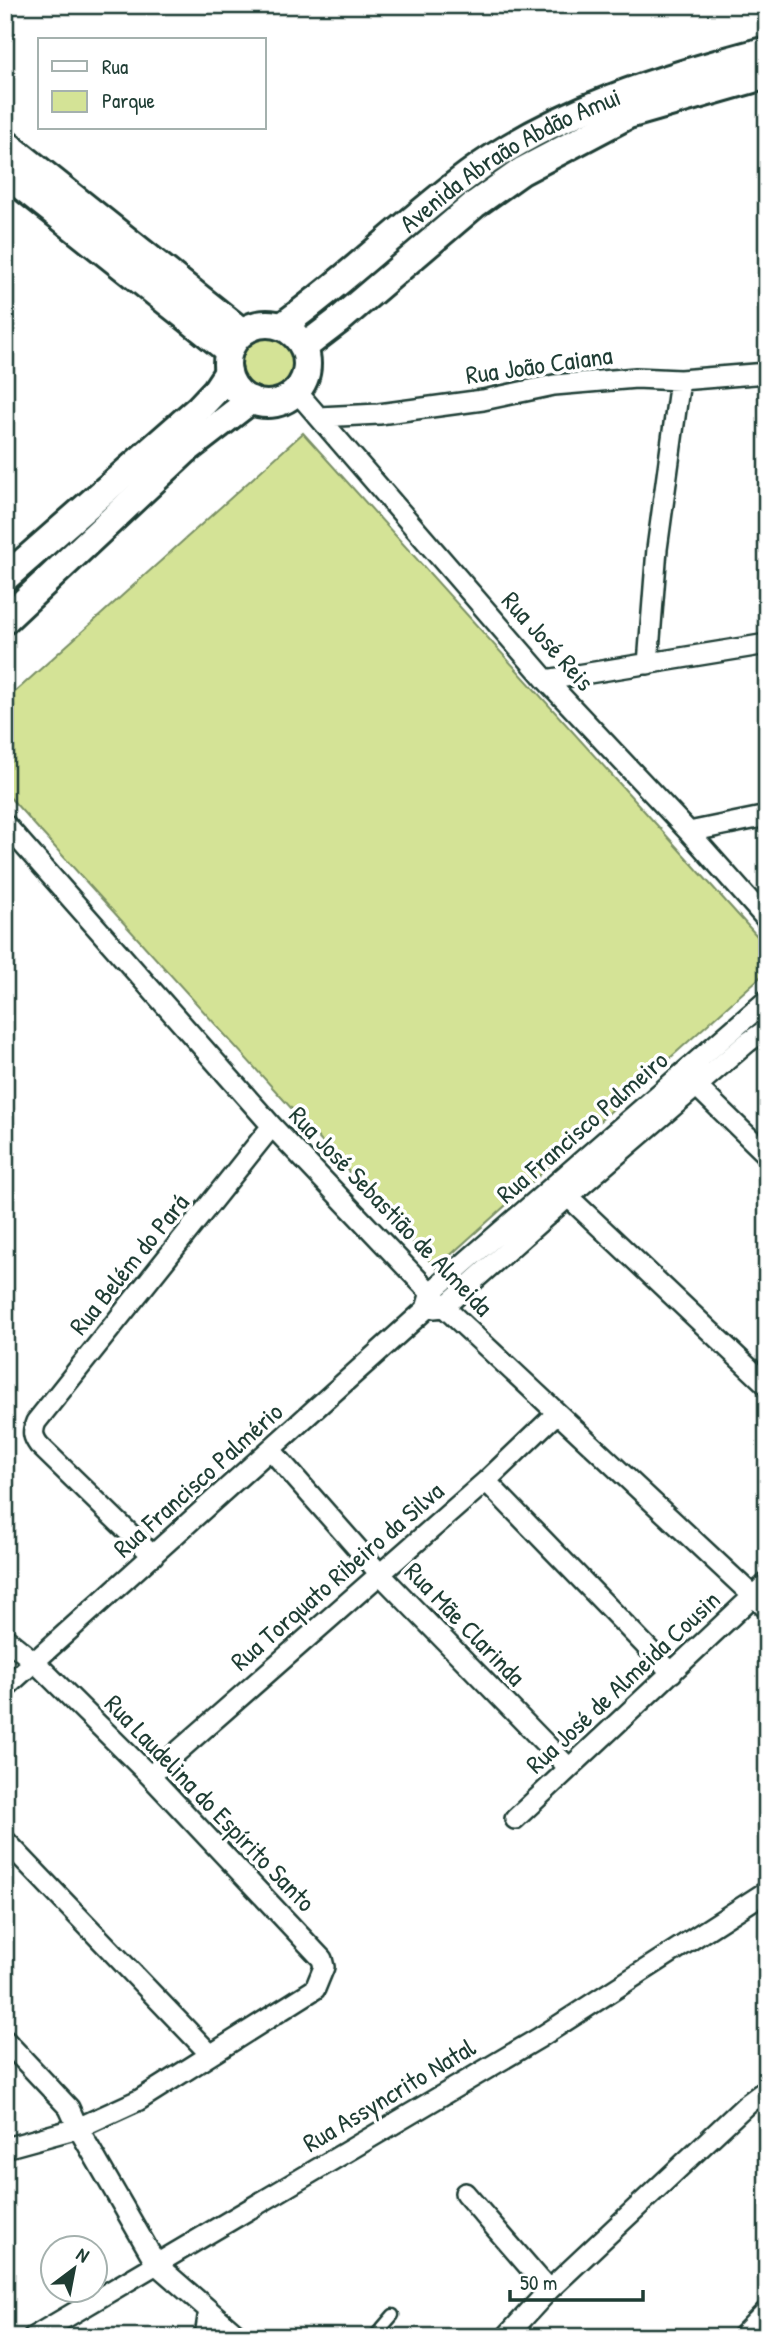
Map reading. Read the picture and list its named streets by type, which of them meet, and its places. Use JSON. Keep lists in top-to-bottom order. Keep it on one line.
{"streets":{"main road":["Avenida Abraão Abdão Amui"],"street":["Rua João Caiana","Rua José Reis","Rua Francisco Palmeiro","Rua José Sebastião de Almeida","Rua Belém do Pará","Rua Francisco Palmério","Rua Torquato Ribeiro da Silva","Rua Mãe Clarinda","Rua José de Almeida Cousin","Rua Laudelina do Espírito Santo","Rua Assyncrito Natal"]},"crossings":[["Avenida Abraão Abdão Amui","Rua José Reis"],["Rua João Caiana","Rua José Reis"],["Rua Francisco Palmeiro","Rua José Sebastião de Almeida"],["Rua Francisco Palmeiro","Rua Francisco Palmério"],["Rua José Sebastião de Almeida","Rua Belém do Pará"],["Rua José Sebastião de Almeida","Rua Francisco Palmério"],["Rua José Sebastião de Almeida","Rua Torquato Ribeiro da Silva"],["Rua José Sebastião de Almeida","Rua José de Almeida Cousin"],["Rua Belém do Pará","Rua Francisco Palmério"],["Rua Francisco Palmério","Rua Mãe Clarinda"],["Rua Francisco Palmério","Rua Laudelina do Espírito Santo"],["Rua Torquato Ribeiro da Silva","Rua Mãe Clarinda"],["Rua Torquato Ribeiro da Silva","Rua Laudelina do Espírito Santo"],["Rua Mãe Clarinda","Rua José de Almeida Cousin"]],"legend":["Rua","Parque"],"scale_bar":"50 m","north":"top right"}
